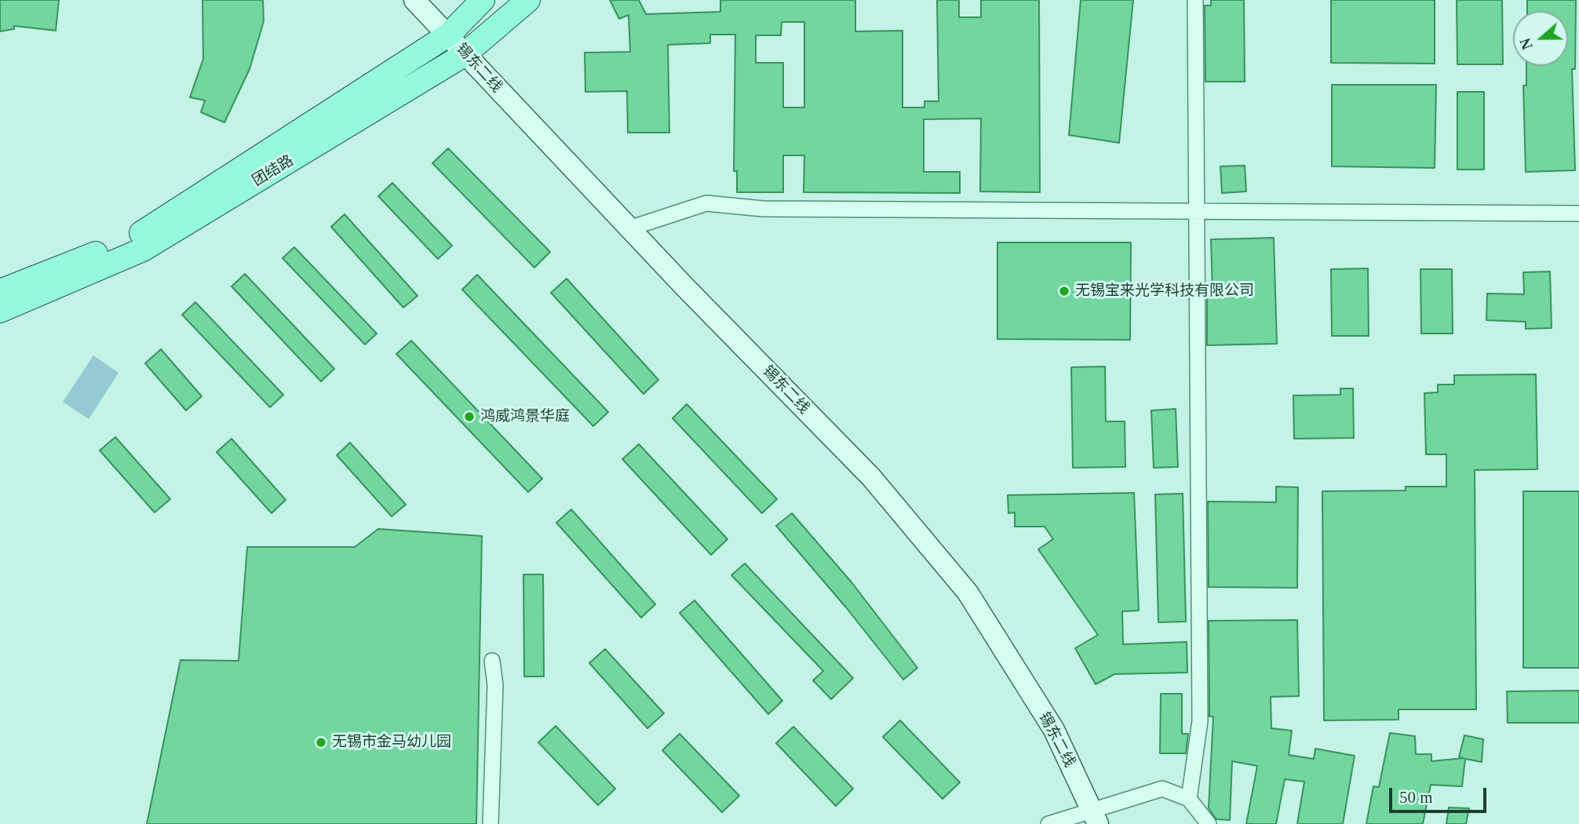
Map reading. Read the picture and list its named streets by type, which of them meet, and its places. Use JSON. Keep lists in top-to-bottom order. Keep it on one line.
{"streets":{"main road":["锡东二线","团结路"]},"crossings":[["锡东二线","团结路"]],"places":["无锡宝来光学科技有限公司","鸿威鸿景华庭","无锡市金马幼儿园"],"scale_bar":"50 m","north":"left"}
